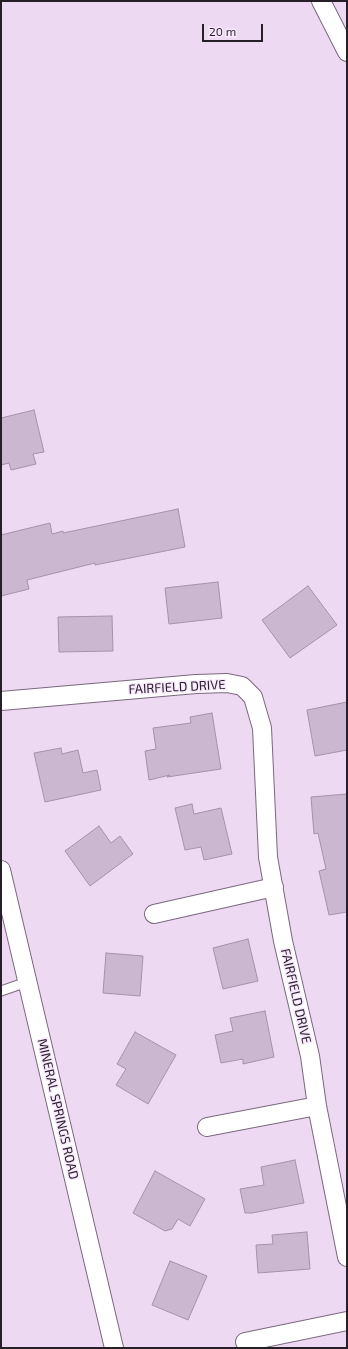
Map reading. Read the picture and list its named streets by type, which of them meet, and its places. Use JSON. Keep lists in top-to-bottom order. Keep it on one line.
{"streets":{"street":["FAIRFIELD DRIVE","MINERAL SPRINGS ROAD"]},"scale_bar":"20 m"}
